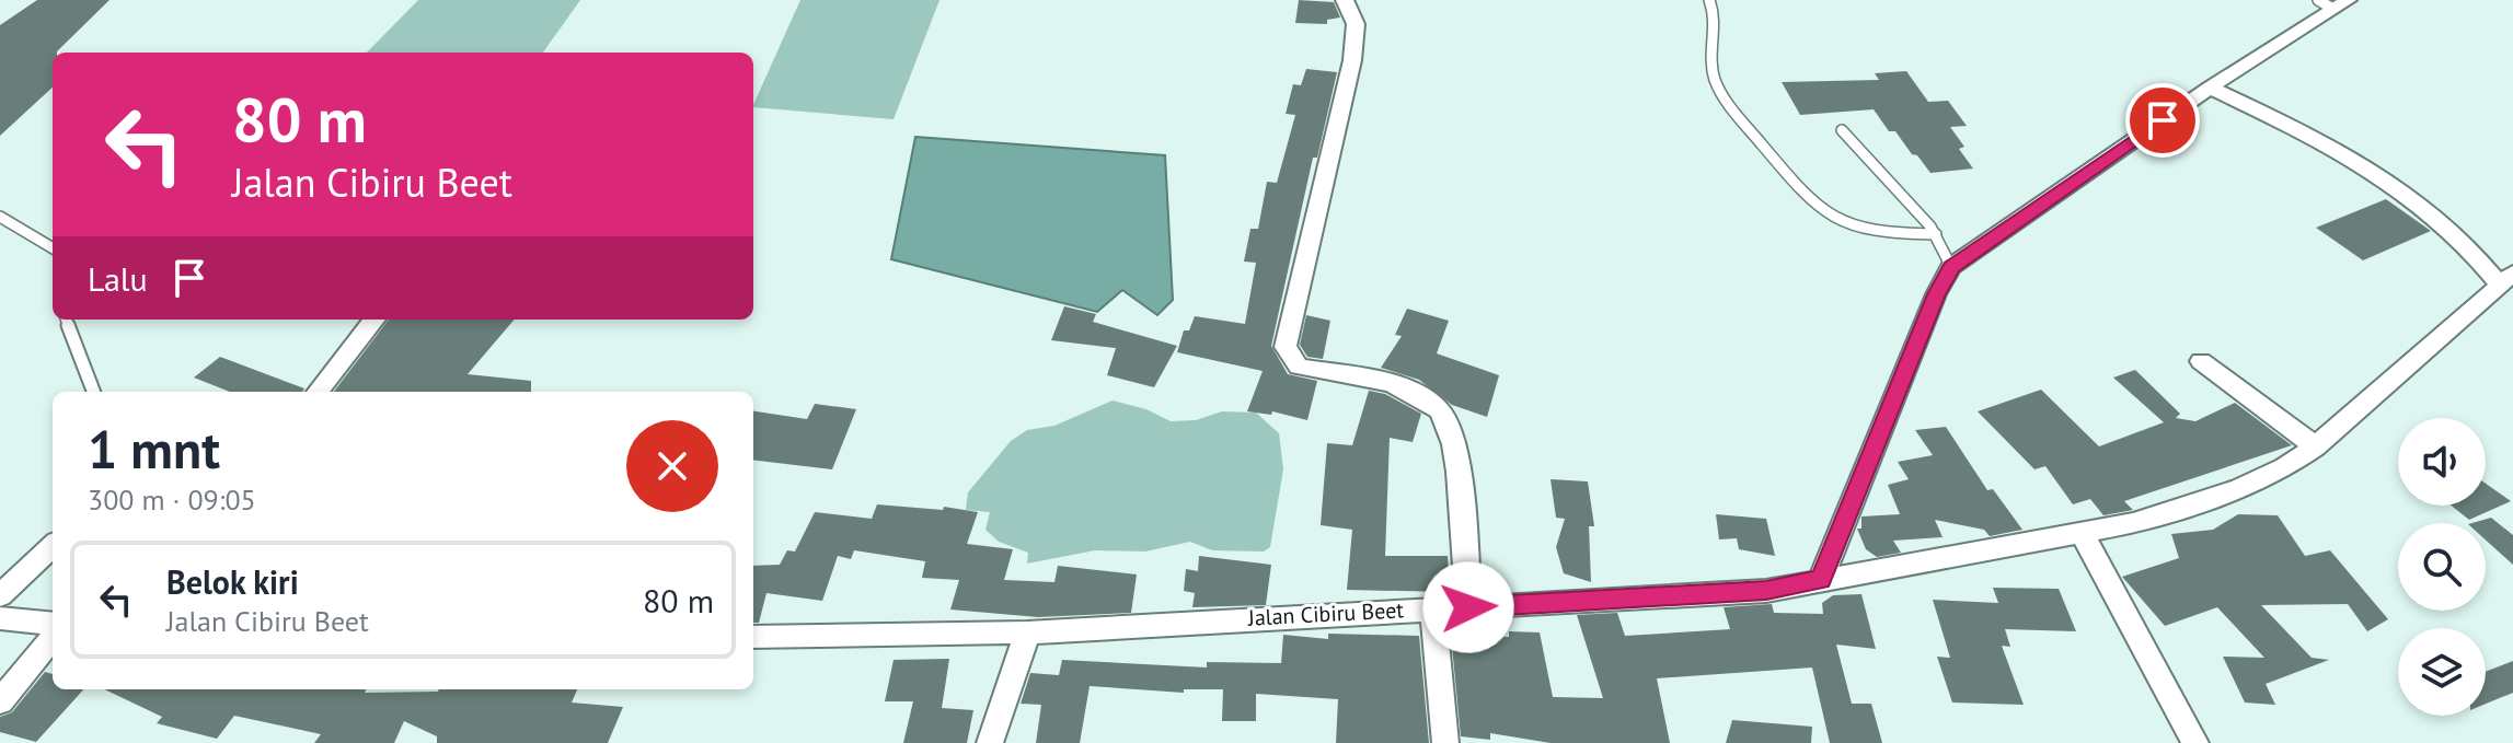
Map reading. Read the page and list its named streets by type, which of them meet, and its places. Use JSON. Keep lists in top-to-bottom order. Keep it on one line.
{"streets":{"street":["Jalan Cibiru Beet"]},"page":{"turn":["80 m","Jalan Cibiru Beet"],"then":"Lalu","heading":["1 mnt","300 m · 09:05"],"list":[{"name":"Belok kiri","note":"Jalan Cibiru Beet","value":"80 m"}]}}
